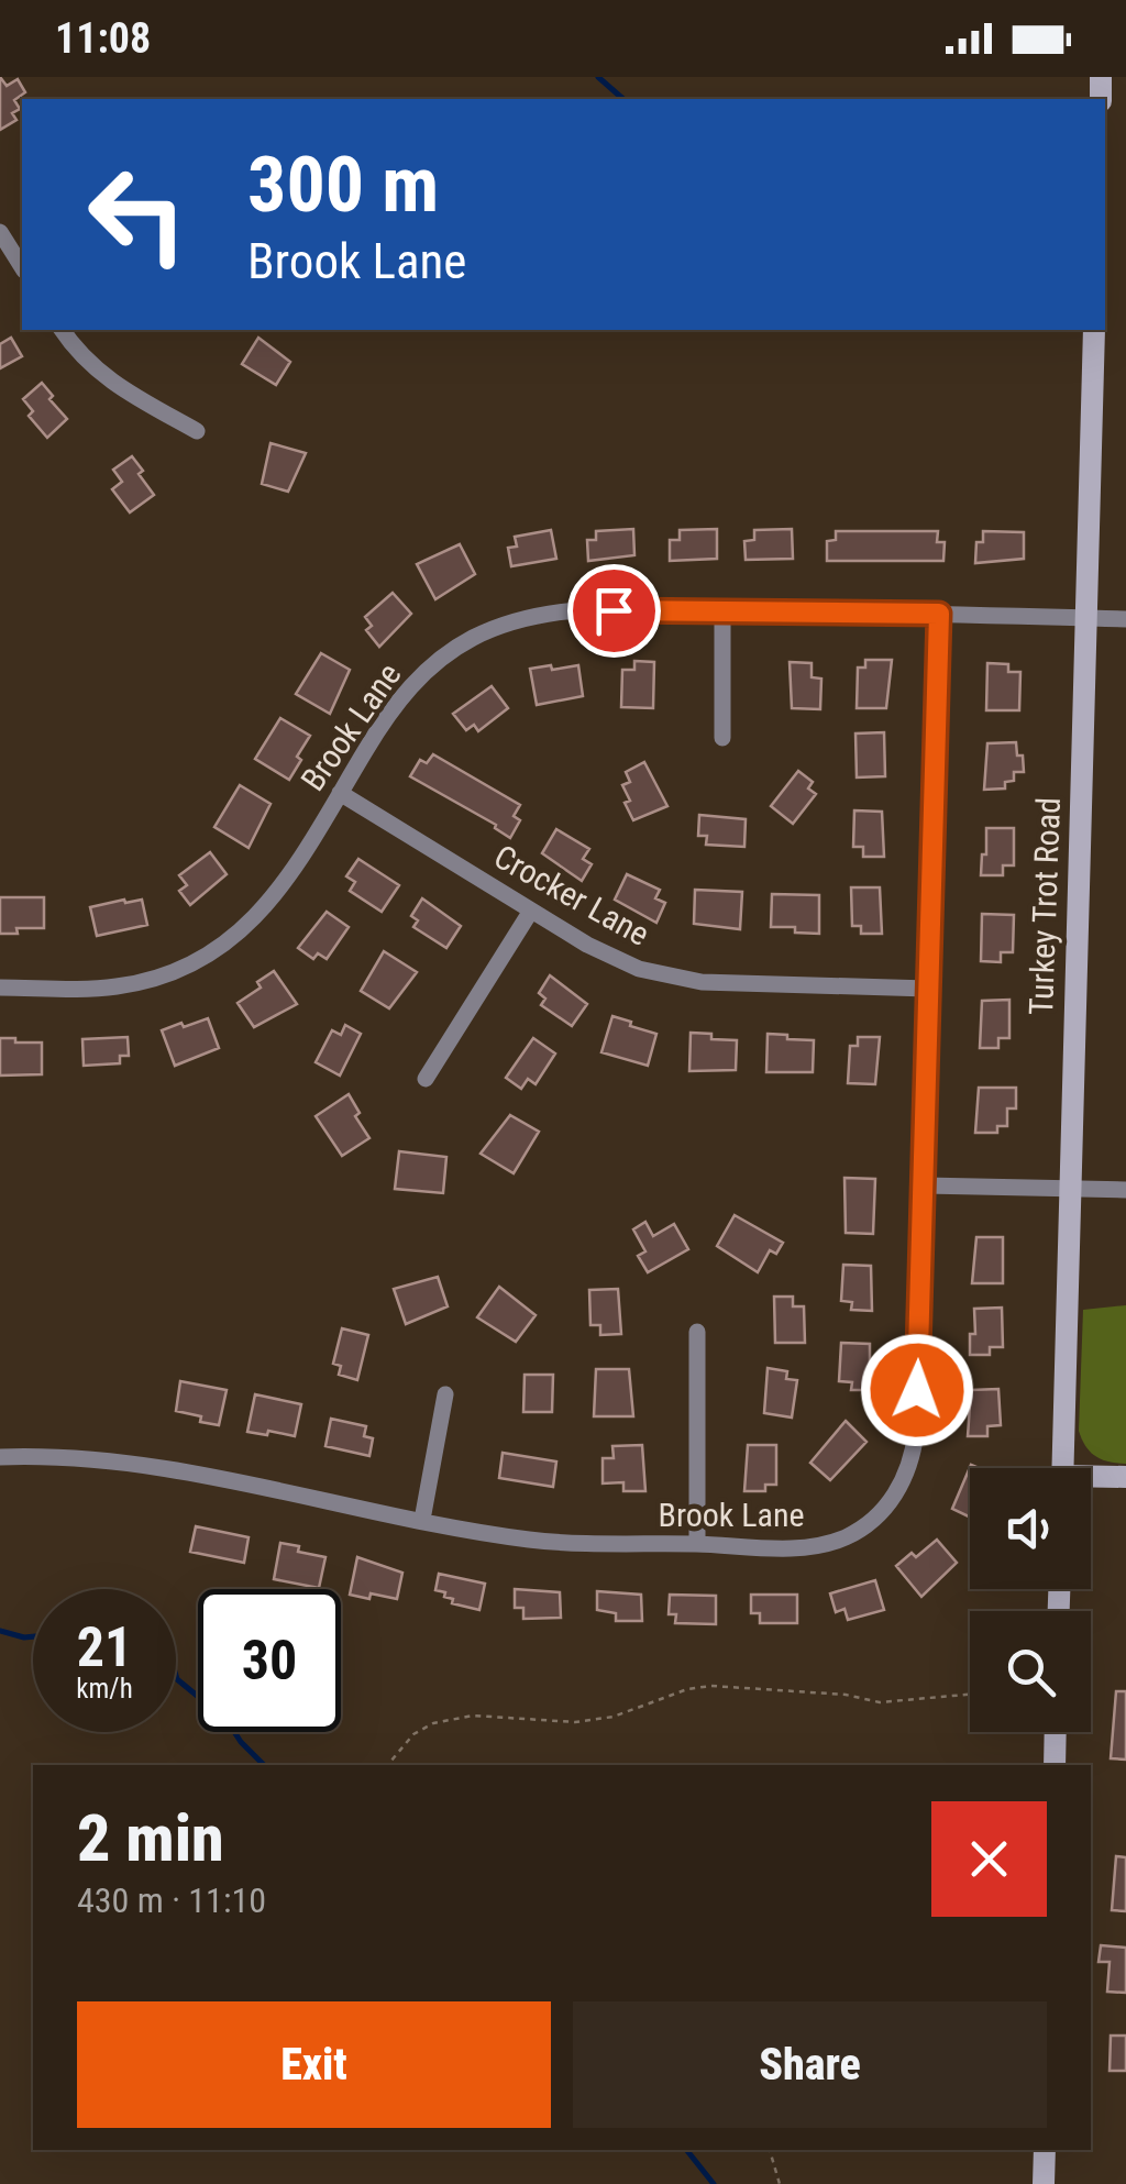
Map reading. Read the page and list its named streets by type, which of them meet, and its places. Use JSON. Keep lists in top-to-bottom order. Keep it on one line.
{"streets":{"street":["Brook Lane","Crocker Lane","Turkey Trot Road"]},"crossings":[["Brook Lane","Crocker Lane"],["Brook Lane","Turkey Trot Road"]],"page":{"status":"11:08","turn":["300 m","Brook Lane"],"speed":"21 km/h","limit":"30","heading":["2 min","430 m · 11:10"],"buttons":["Exit","Share"]}}
